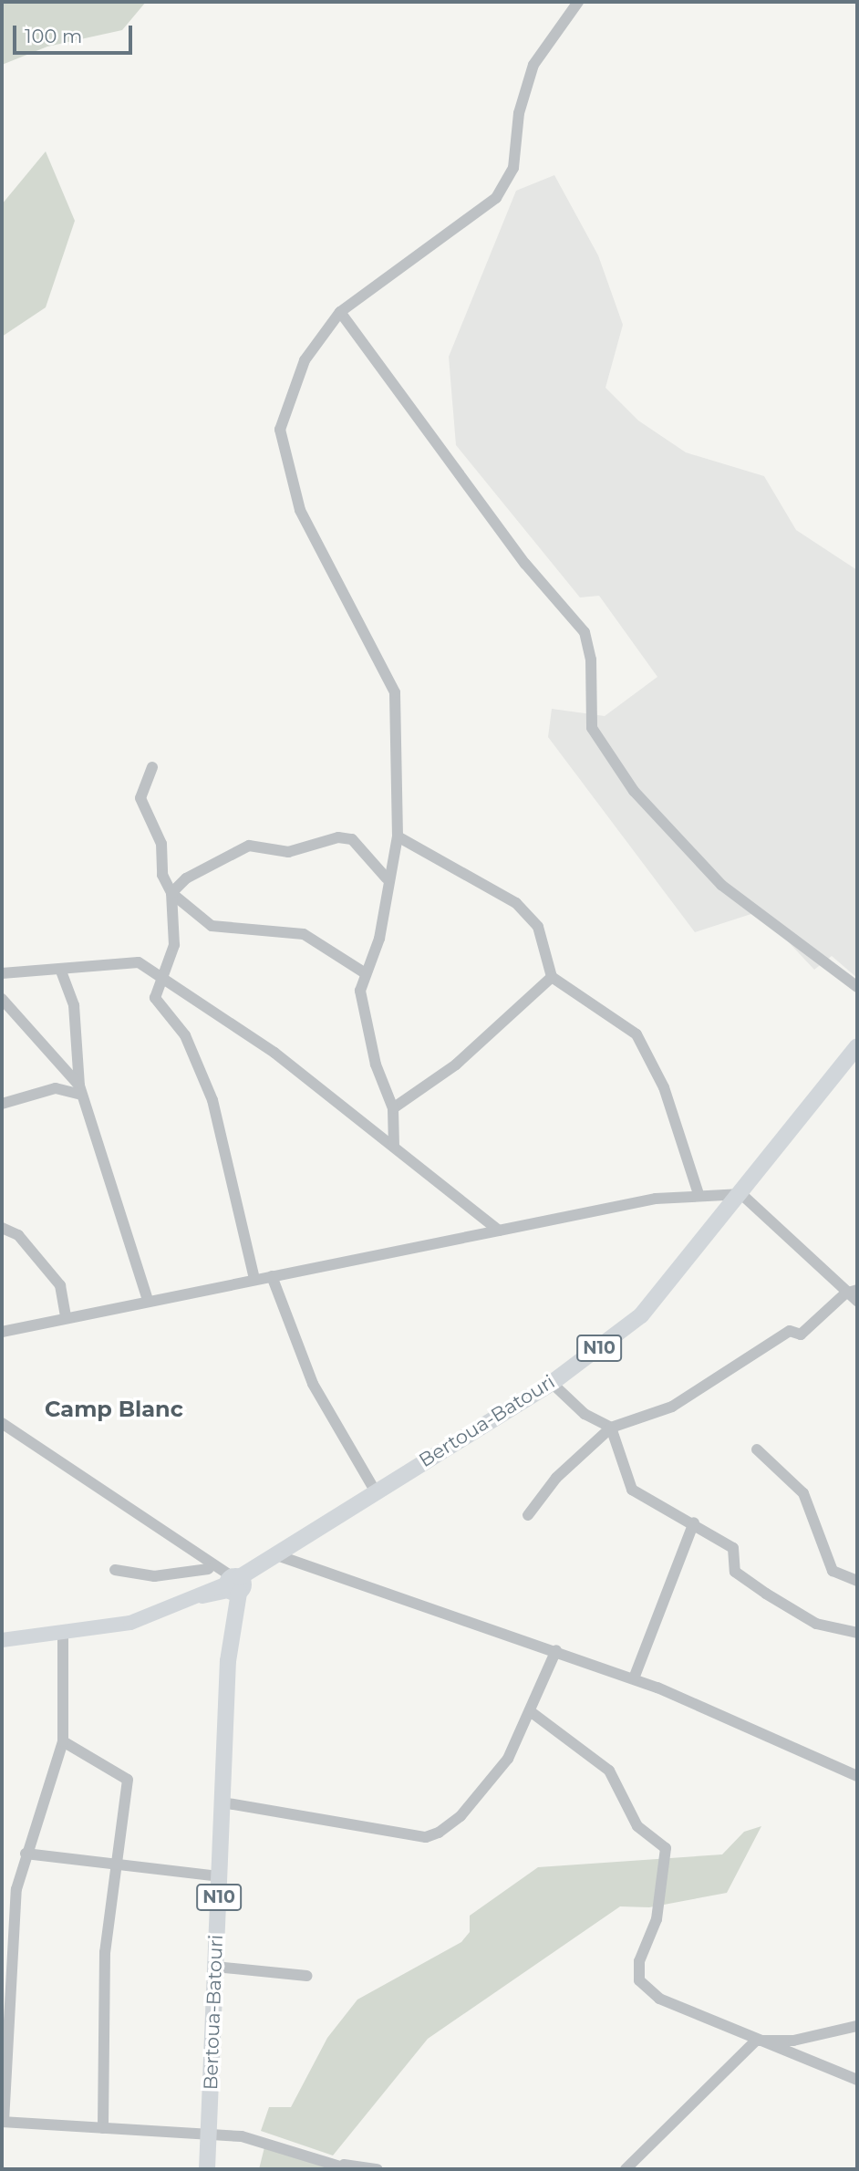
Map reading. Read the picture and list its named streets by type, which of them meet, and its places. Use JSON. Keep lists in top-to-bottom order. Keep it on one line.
{"streets":{"highway":["N10","Bertoua-Batouri"]},"districts":["Camp Blanc"],"scale_bar":"100 m"}
